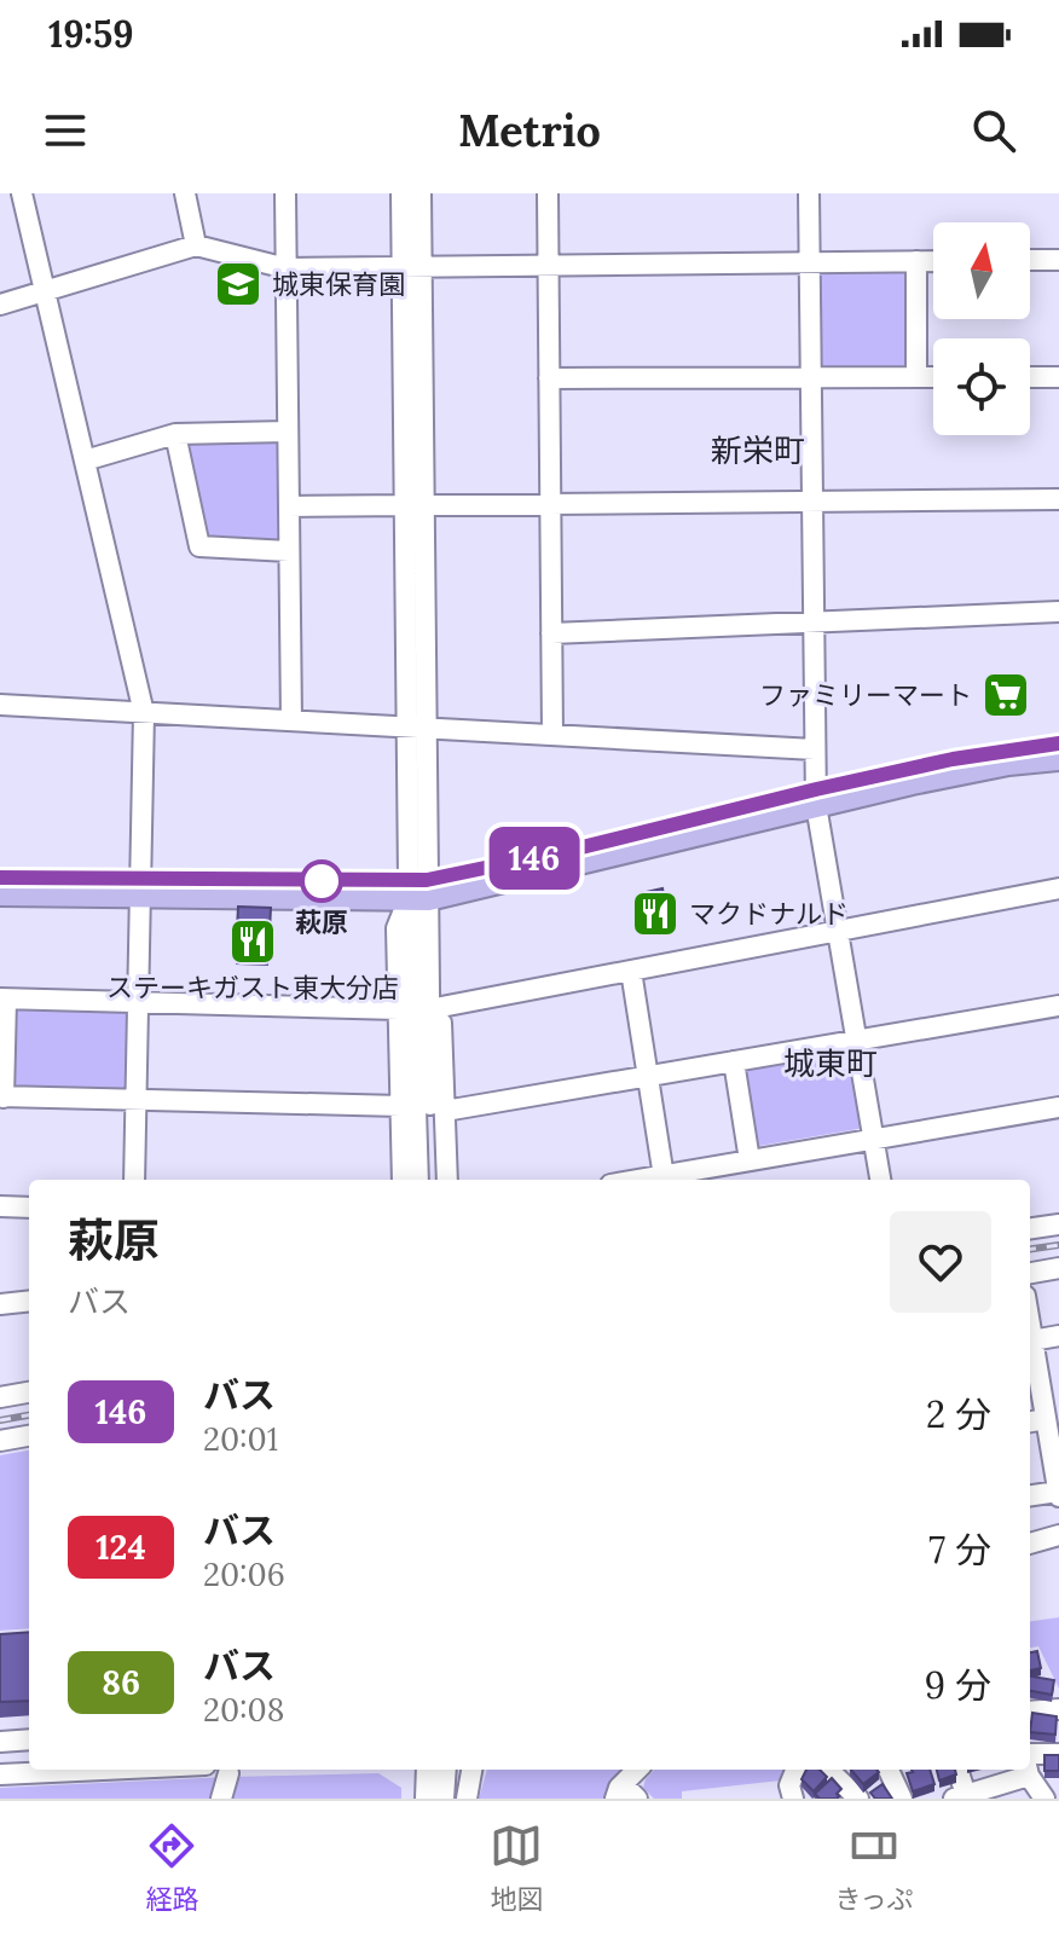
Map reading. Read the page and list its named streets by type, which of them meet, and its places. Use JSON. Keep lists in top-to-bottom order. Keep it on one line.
{"districts":["新栄町","城東町"],"places":{"school or university":["城東保育園"],"supermarket":["ファミリーマート"],"other":["萩原"],"restaurant":["マクドナルド","ステーキガスト東大分店"]},"lines":["bus line 146"],"north":"top","page":{"status":"19:59","header":"Metrio","on_map":"146","heading":["萩原","バス"],"list":[{"mark":"146","name":"バス","note":"20:01","value":"2 分"},{"mark":"124","name":"バス","note":"20:06","value":"7 分"},{"mark":"86","name":"バス","note":"20:08","value":"9 分"}],"tabs":["経路","地図","きっぷ"]}}
